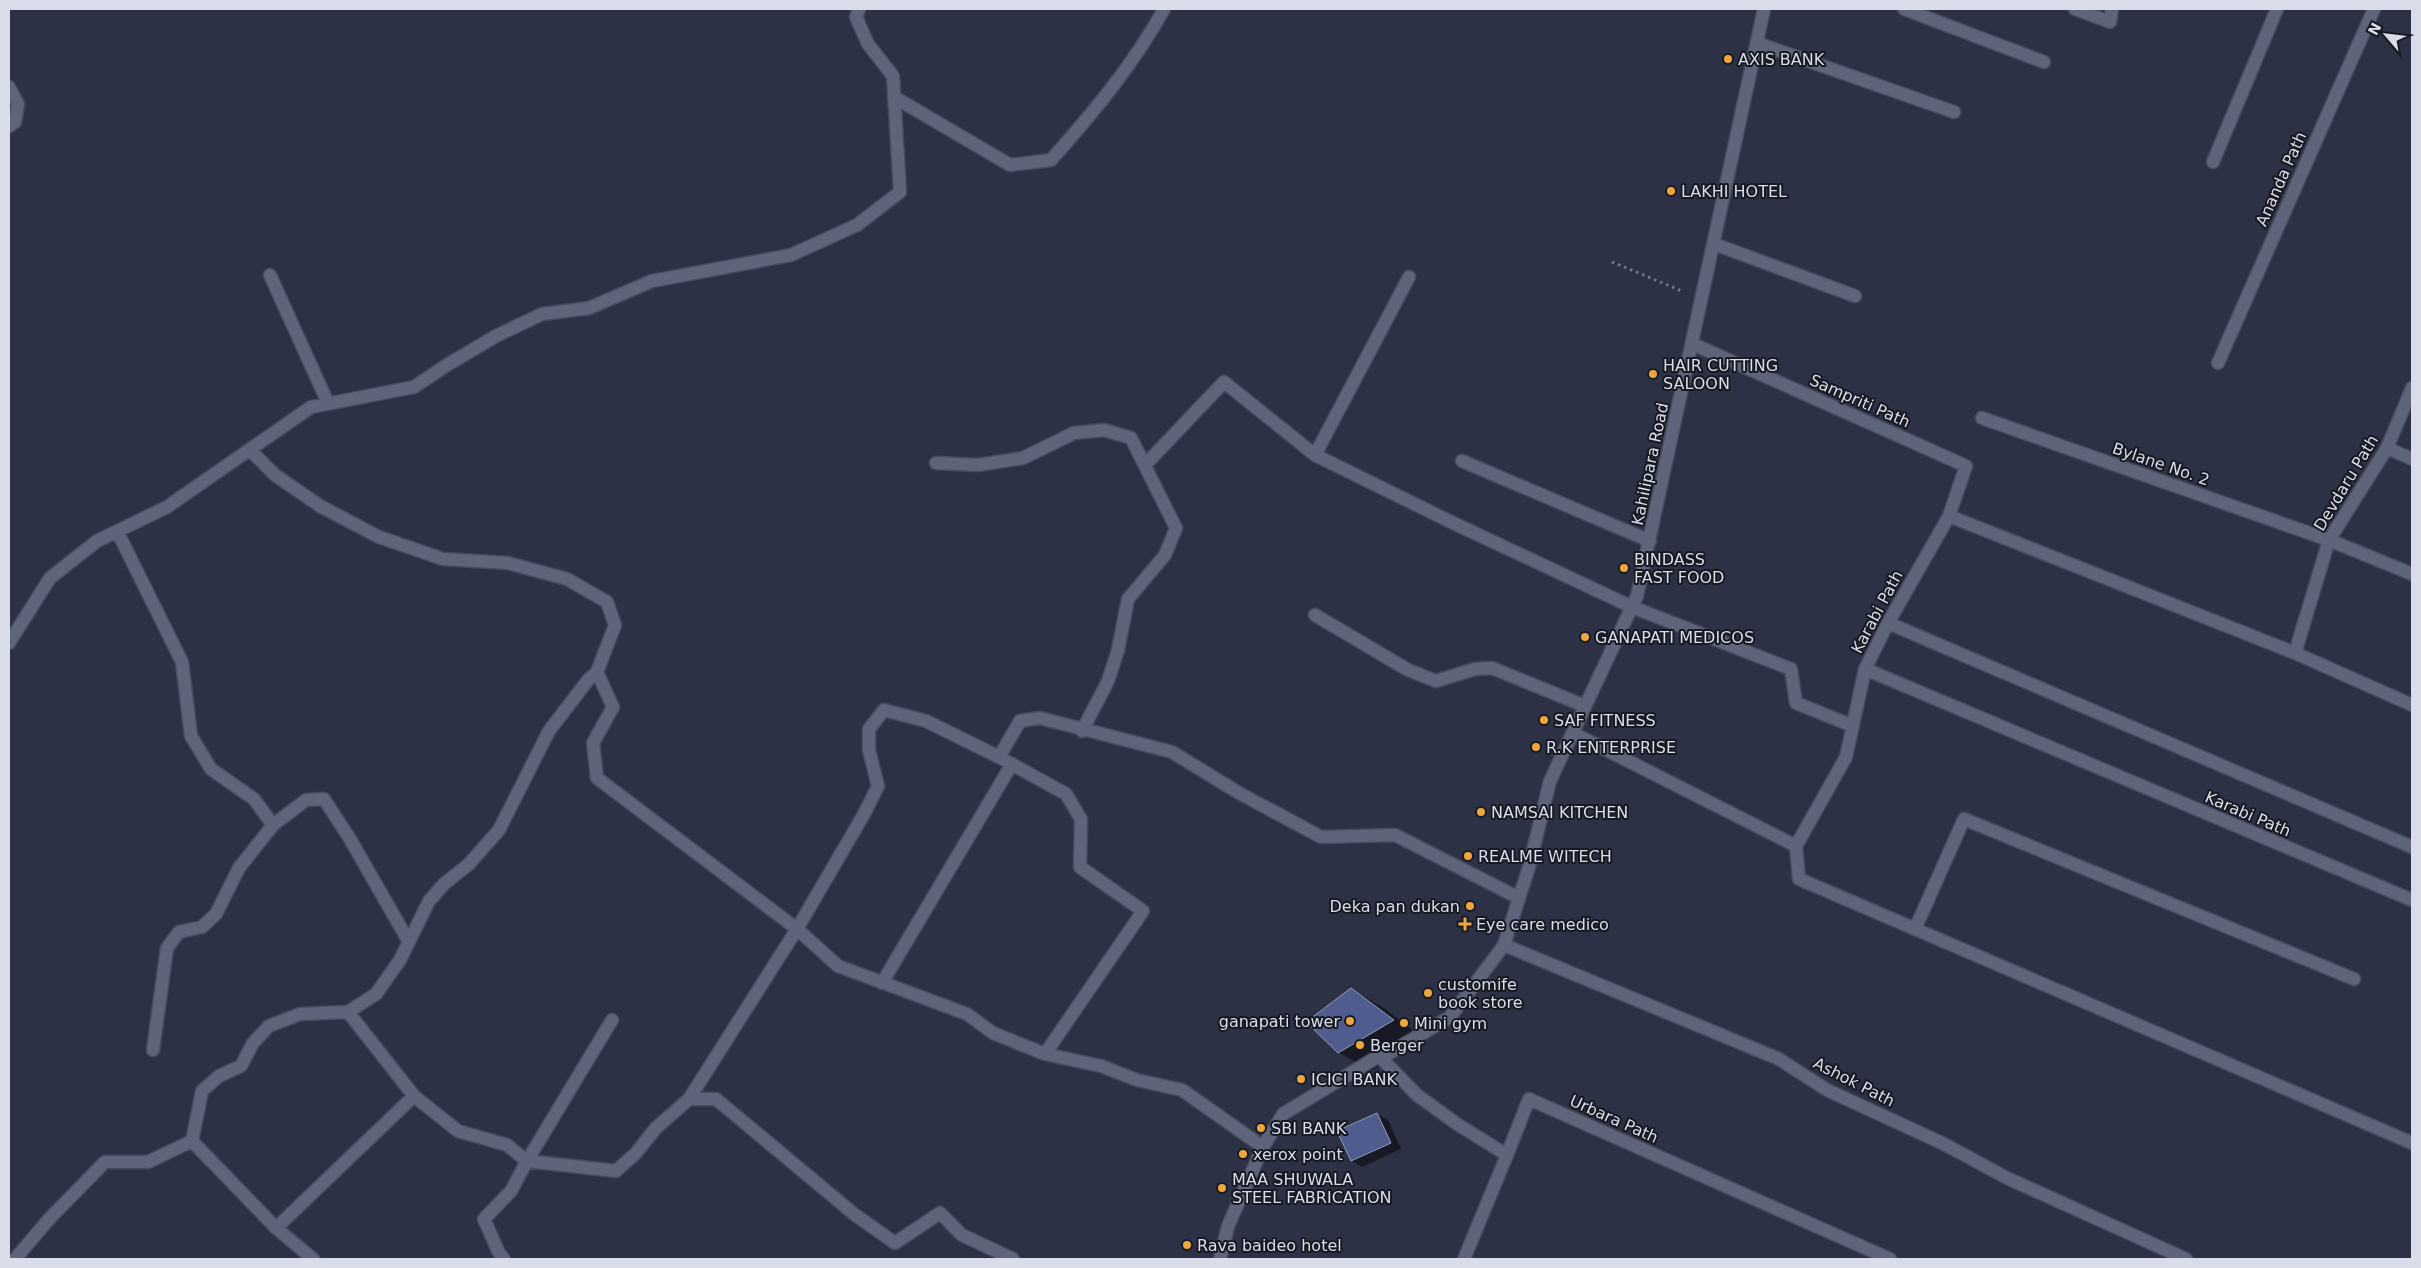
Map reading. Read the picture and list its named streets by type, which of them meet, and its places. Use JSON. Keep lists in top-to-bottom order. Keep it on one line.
{"streets":{"street":["Ananda Path","Sampriti Path","Kahilipara Road","Bylane No. 2","Devdaru Path","Karabi Path","Ashok Path","Urbara Path"]},"crossings":[["Sampriti Path","Kahilipara Road"],["Sampriti Path","Karabi Path"],["Kahilipara Road","Ashok Path"],["Bylane No. 2","Devdaru Path"]],"places":{"other":["AXIS BANK","LAKHI HOTEL","HAIR CUTTING SALOON","BINDASS FAST FOOD","GANAPATI MEDICOS","SAF FITNESS","R.K ENTERPRISE","NAMSAI KITCHEN","REALME WITECH","Deka pan dukan","customife book store","ganapati tower","Mini gym","Berger","ICICI BANK","SBI BANK","xerox point","MAA SHUWALA STEEL FABRICATION","Rava baideo hotel"],"health":["Eye care medico"]},"north":"top left"}
